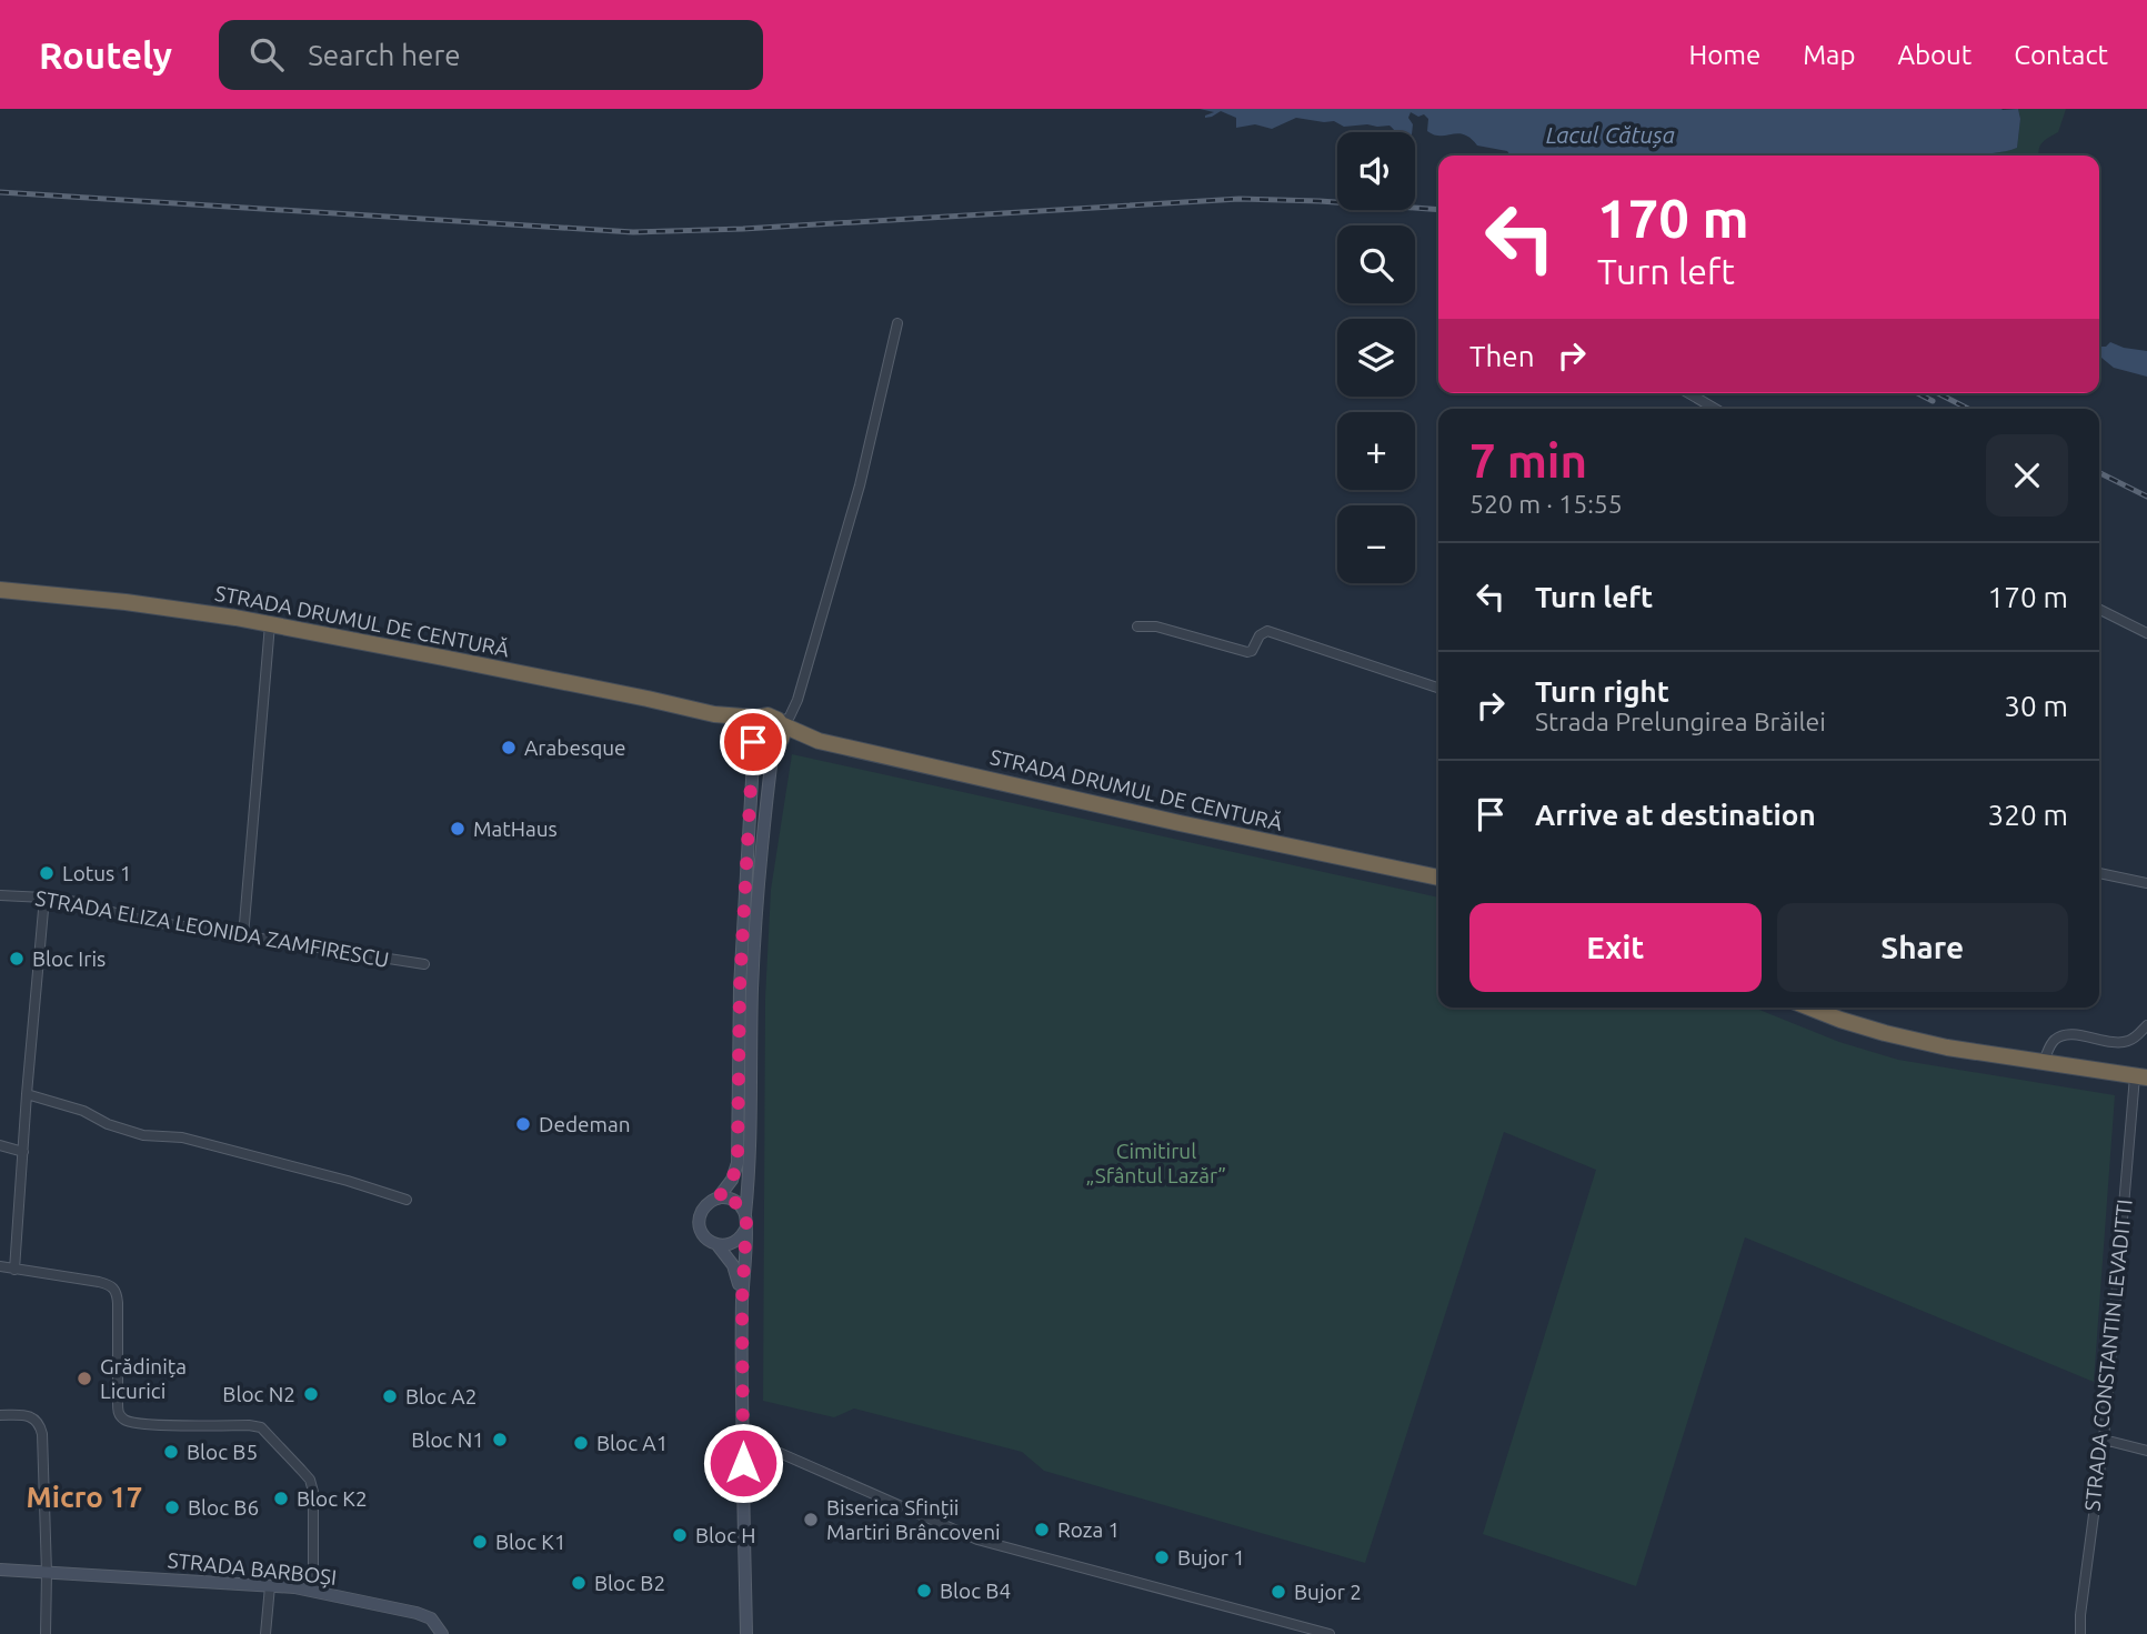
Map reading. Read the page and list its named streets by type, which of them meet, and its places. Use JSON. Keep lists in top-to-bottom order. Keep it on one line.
{"streets":{"highway":["STRADA DRUMUL DE CENTURĂ"],"main road":["STRADA BARBOȘI"],"street":["STRADA ELIZA LEONIDA ZAMFIRESCU","STRADA CONSTANTIN LEVADITTI"]},"districts":["Micro 17"],"water":["Lacul Cătușa"],"parks":["Cimitirul „Sfântul Lazăr”"],"places":["Arabesque","MatHaus","Lotus 1","Bloc Iris","Dedeman","Grădinița Licurici","Bloc N2","Bloc A2","Bloc N1","Bloc A1","Bloc B5","Bloc K2","Bloc B6","Biserica Sfinții Martiri Brâncoveni","Roza 1","Bloc H","Bloc K1","Bujor 1","Bloc B2","Bloc B4","Bujor 2"],"page":{"header":"Routely","search":"Search here","nav":["Home","Map","About","Contact"],"map_buttons":["+","−"],"turn":["170 m","Turn left"],"then":"Then","heading":["7 min","520 m · 15:55"],"list":[{"name":"Turn left","value":"170 m"},{"name":"Turn right","note":"Strada Prelungirea Brăilei","value":"30 m"},{"name":"Arrive at destination","value":"320 m"}],"buttons":["Exit","Share"]}}
